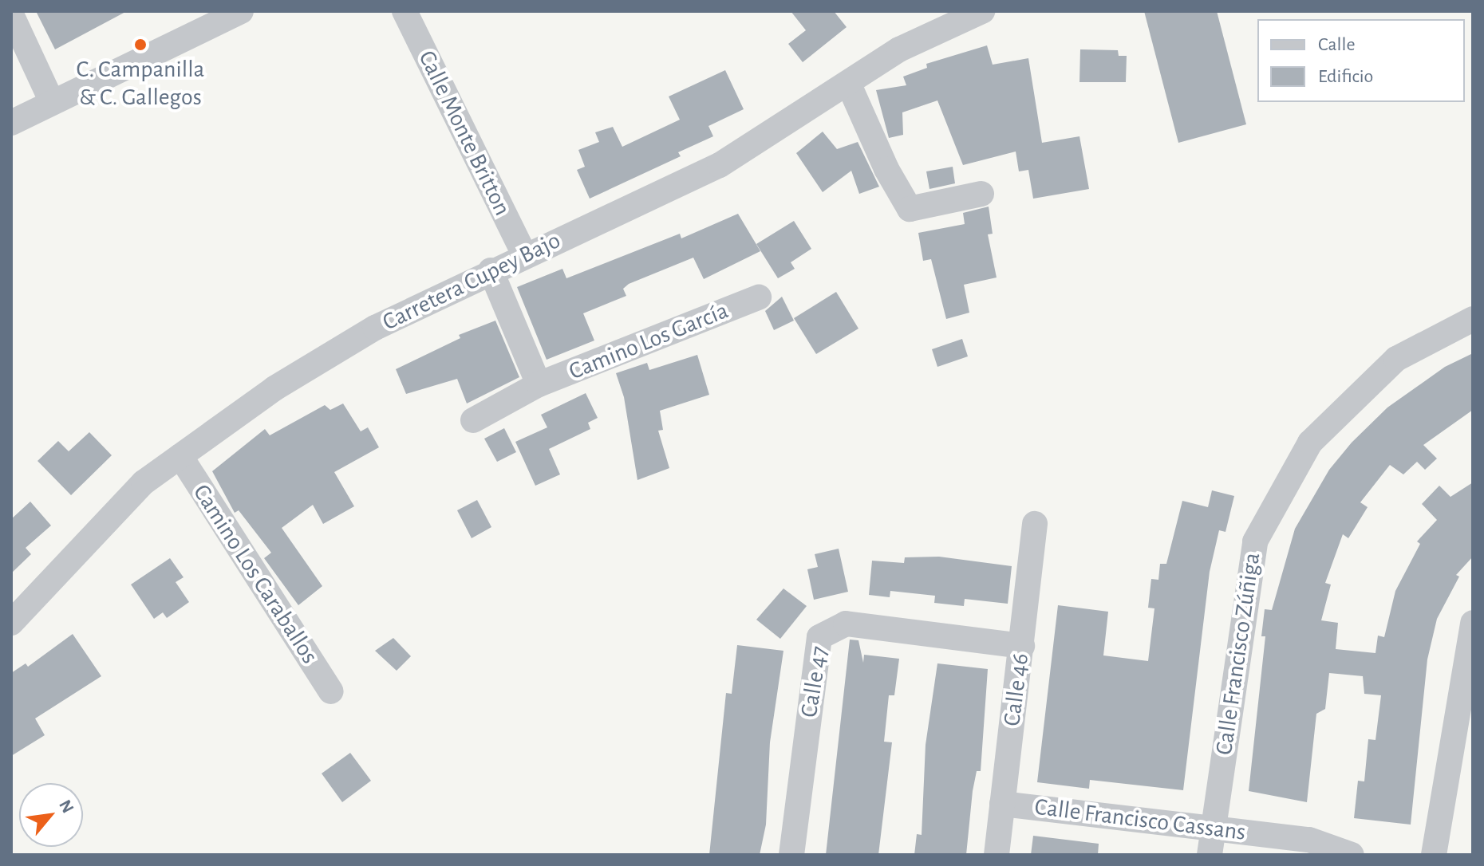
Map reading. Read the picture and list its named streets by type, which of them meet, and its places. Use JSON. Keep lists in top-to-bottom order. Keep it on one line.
{"streets":{"street":["Calle Monte Britton","Carretera Cupey Bajo","Camino Los García","Camino Los Caraballos","Calle Francisco Zúñiga","Calle 47","Calle 46","Calle Francisco Cassans"]},"crossings":[["Calle Monte Britton","Carretera Cupey Bajo"],["Carretera Cupey Bajo","Camino Los García"],["Carretera Cupey Bajo","Camino Los Caraballos"],["Calle Francisco Zúñiga","Calle Francisco Cassans"],["Calle 47","Calle 46"],["Calle 46","Calle Francisco Cassans"]],"places":["C. Campanilla & C. Gallegos"],"legend":["Calle","Edificio"],"north":"top right"}
